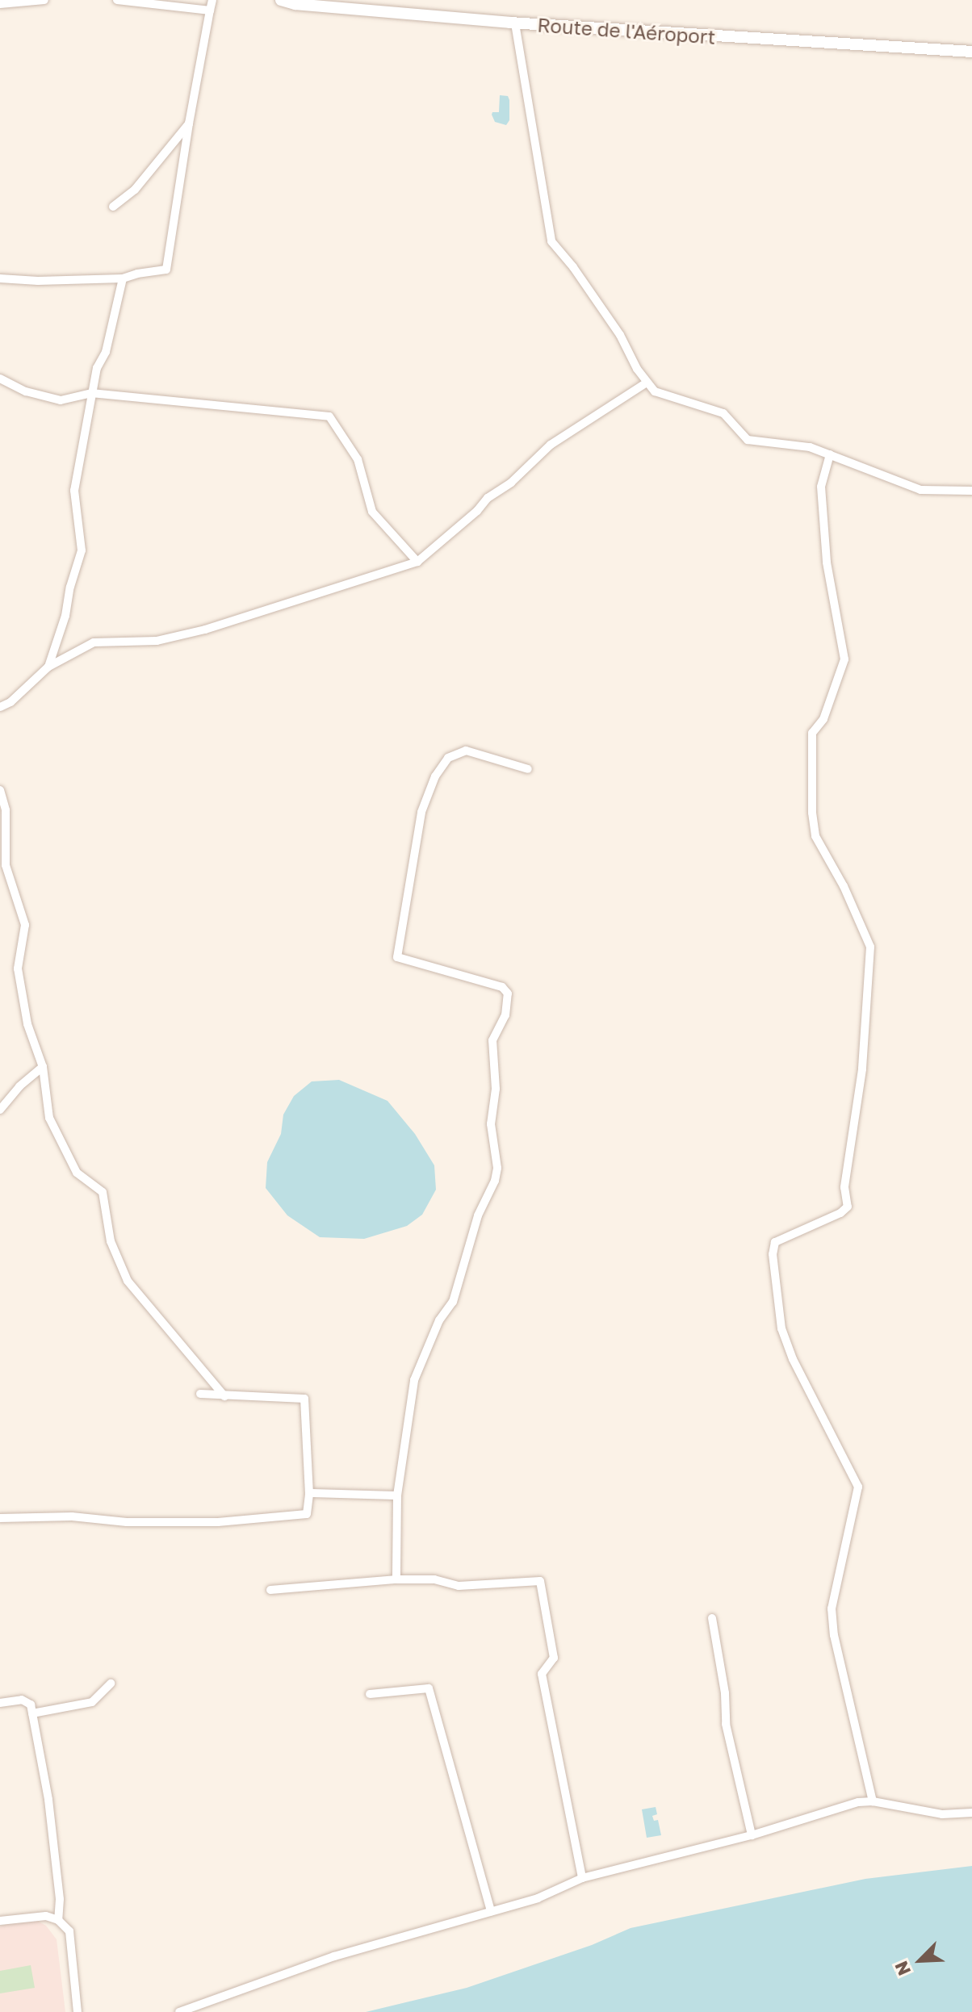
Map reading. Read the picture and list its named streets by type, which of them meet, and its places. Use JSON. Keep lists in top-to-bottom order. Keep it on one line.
{"streets":{"main road":["Route de l'Aéroport"]},"north":"bottom left"}
